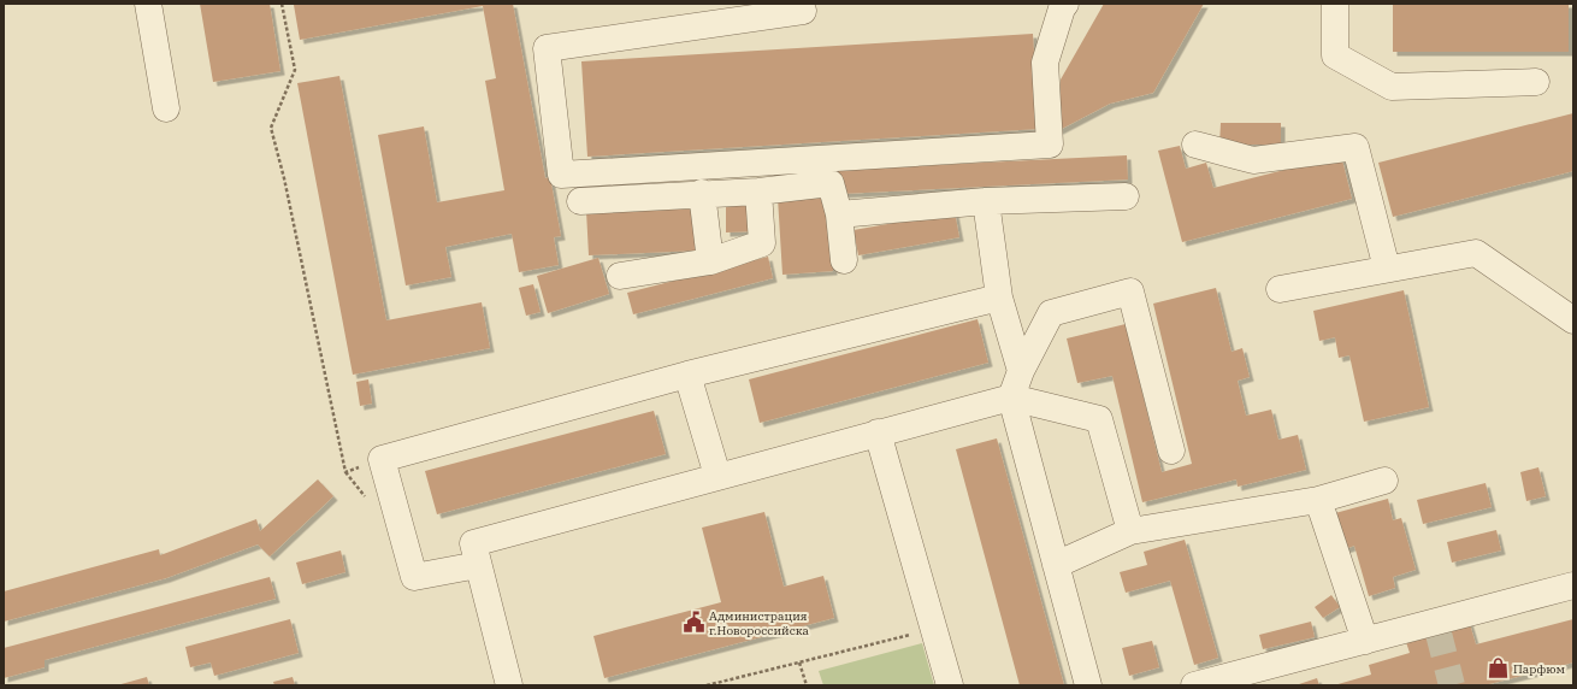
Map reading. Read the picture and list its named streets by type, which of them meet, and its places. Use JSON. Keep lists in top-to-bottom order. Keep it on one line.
{"places":{"public building":["Администрация г.Новороссийска"],"shop":["Парфюм"]}}
